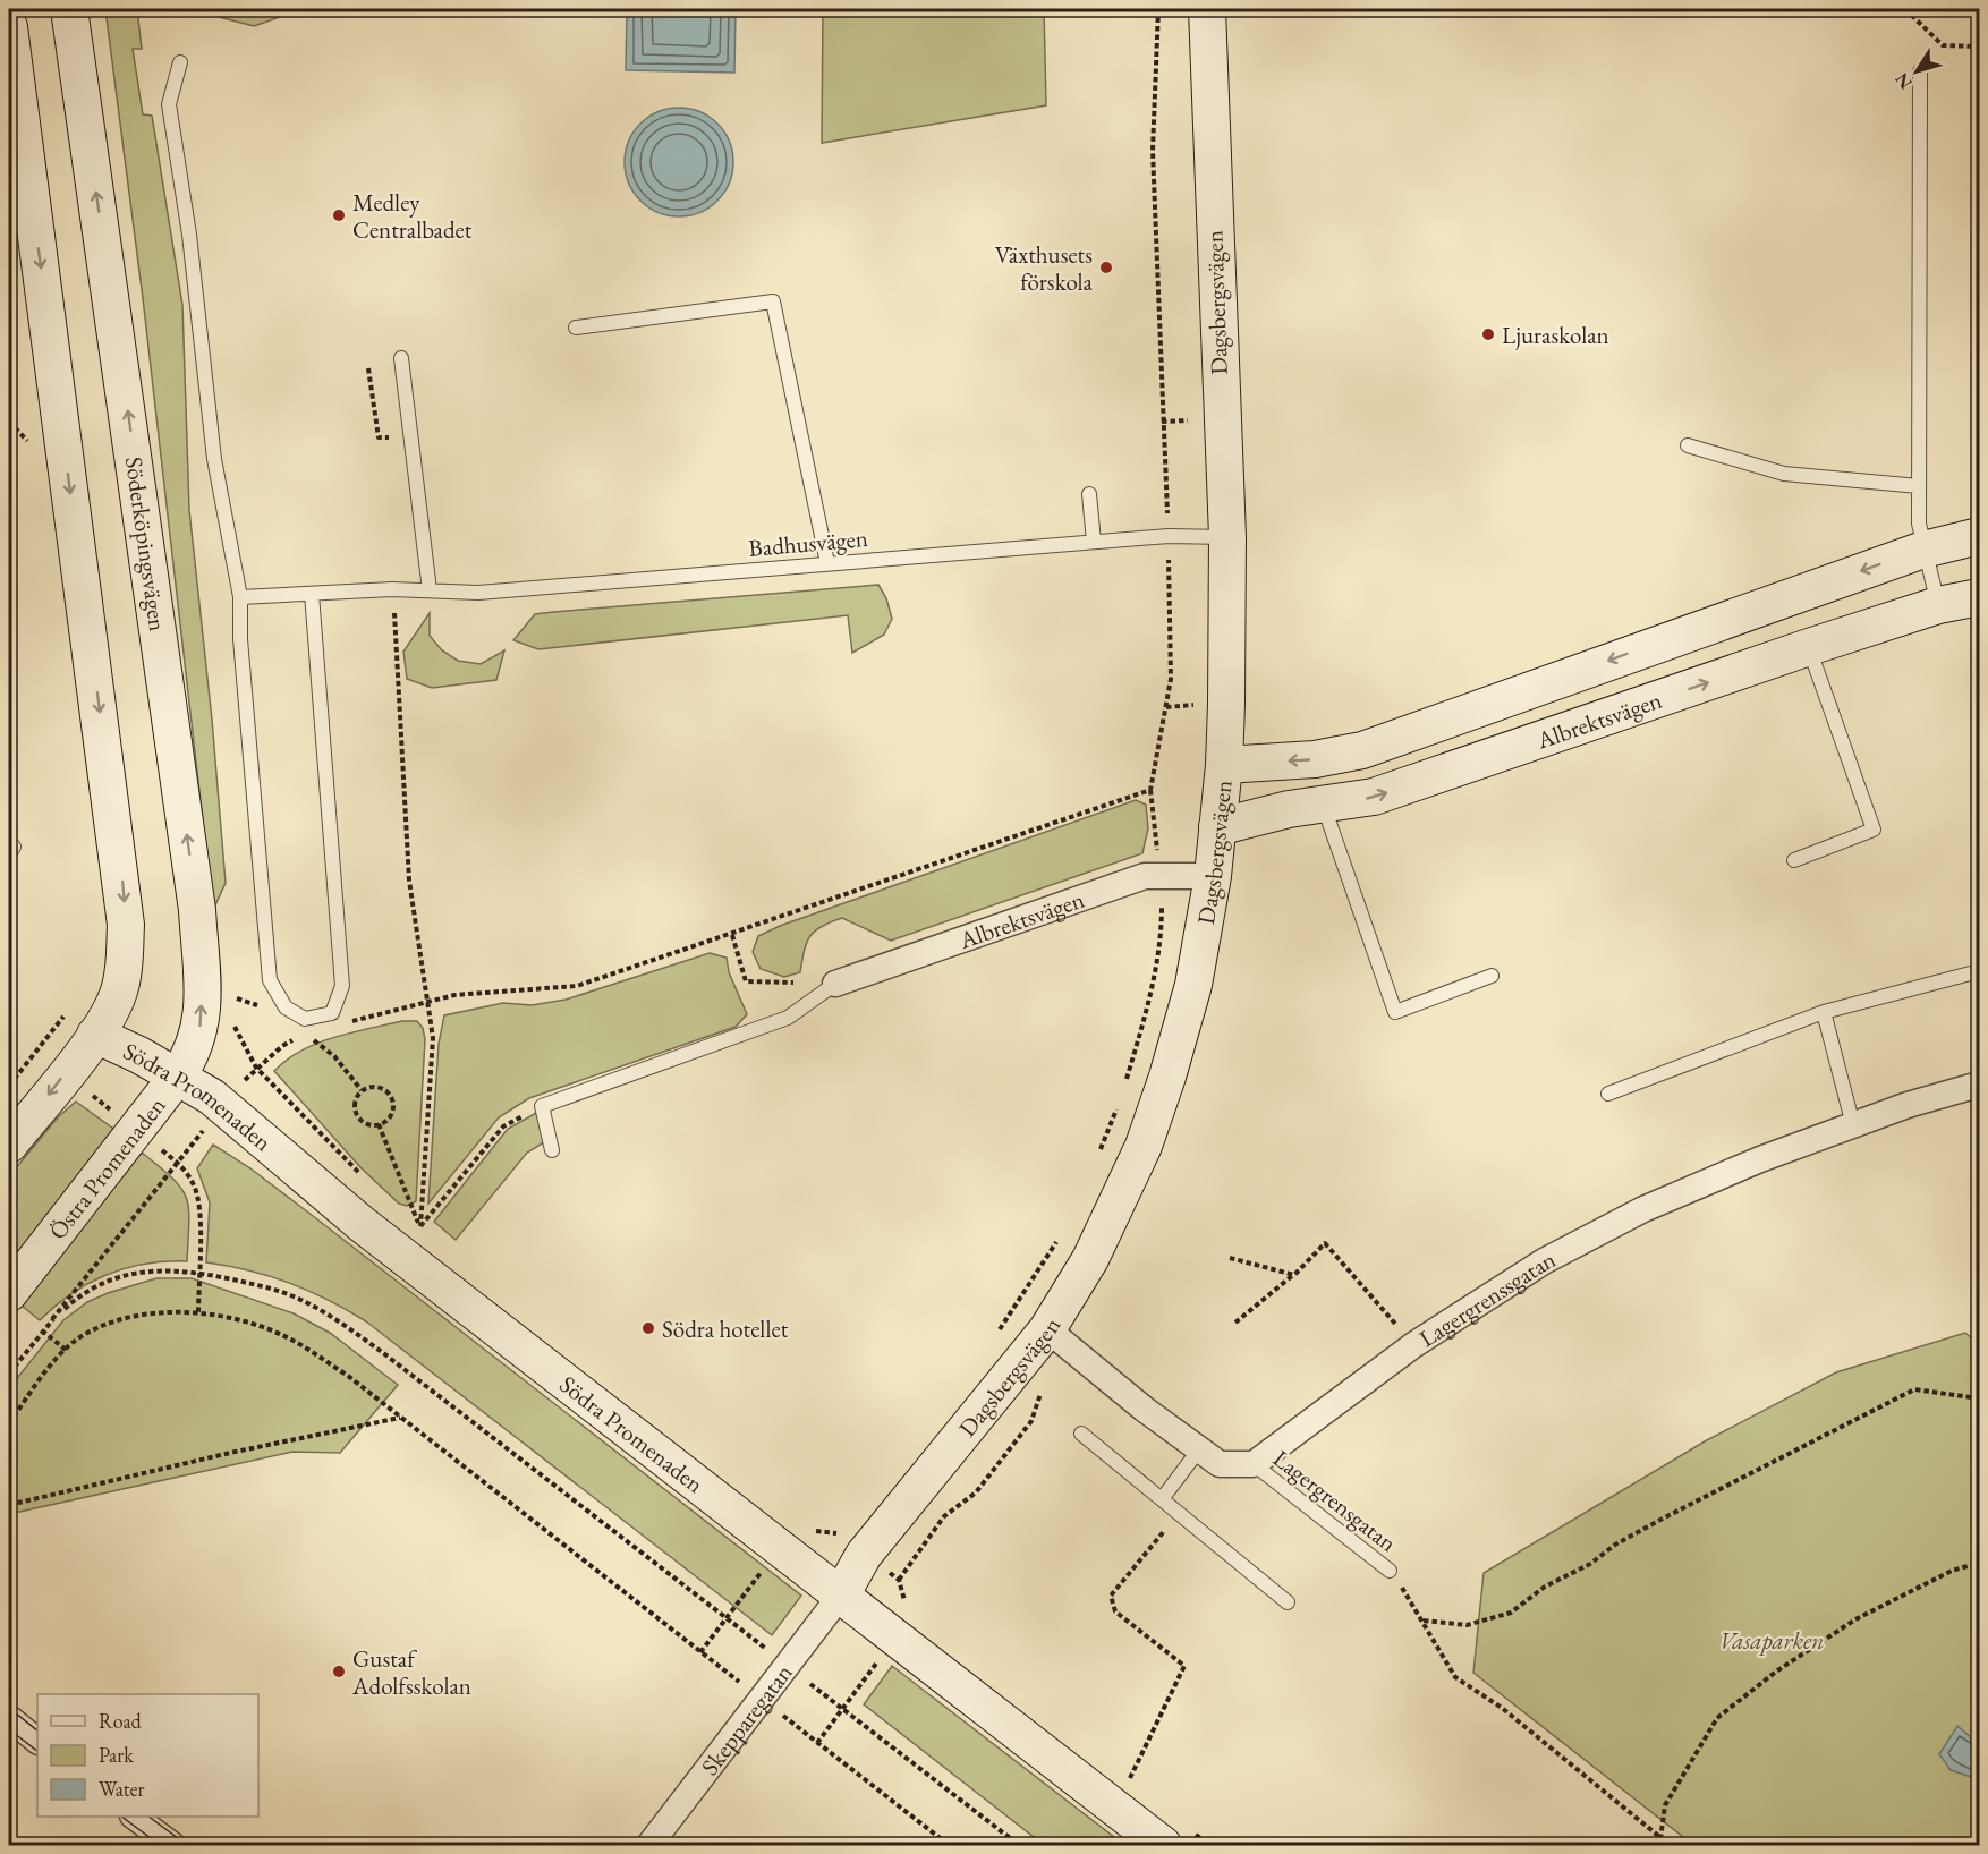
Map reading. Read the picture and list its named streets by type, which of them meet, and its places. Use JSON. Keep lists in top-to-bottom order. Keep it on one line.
{"streets":{"main road":["Dagsbergsvägen","Söderköpingsvägen","Albrektsvägen","Södra Promenaden","Östra Promenaden"],"street":["Lagergrenssgatan","Skepparegatan"],"lane":["Badhusvägen","Lagergrensgatan"]},"crossings":[["Dagsbergsvägen","Badhusvägen"],["Dagsbergsvägen","Albrektsvägen"],["Dagsbergsvägen","Södra Promenaden"],["Dagsbergsvägen","Skepparegatan"],["Söderköpingsvägen","Södra Promenaden"],["Söderköpingsvägen","Östra Promenaden"],["Södra Promenaden","Östra Promenaden"],["Södra Promenaden","Skepparegatan"],["Lagergrenssgatan","Lagergrensgatan"]],"parks":["Vasaparken"],"places":["Medley Centralbadet","Växthusets förskola","Ljuraskolan","Södra hotellet","Gustaf Adolfsskolan"],"legend":["Road","Park","Water"],"north":"bottom left"}
